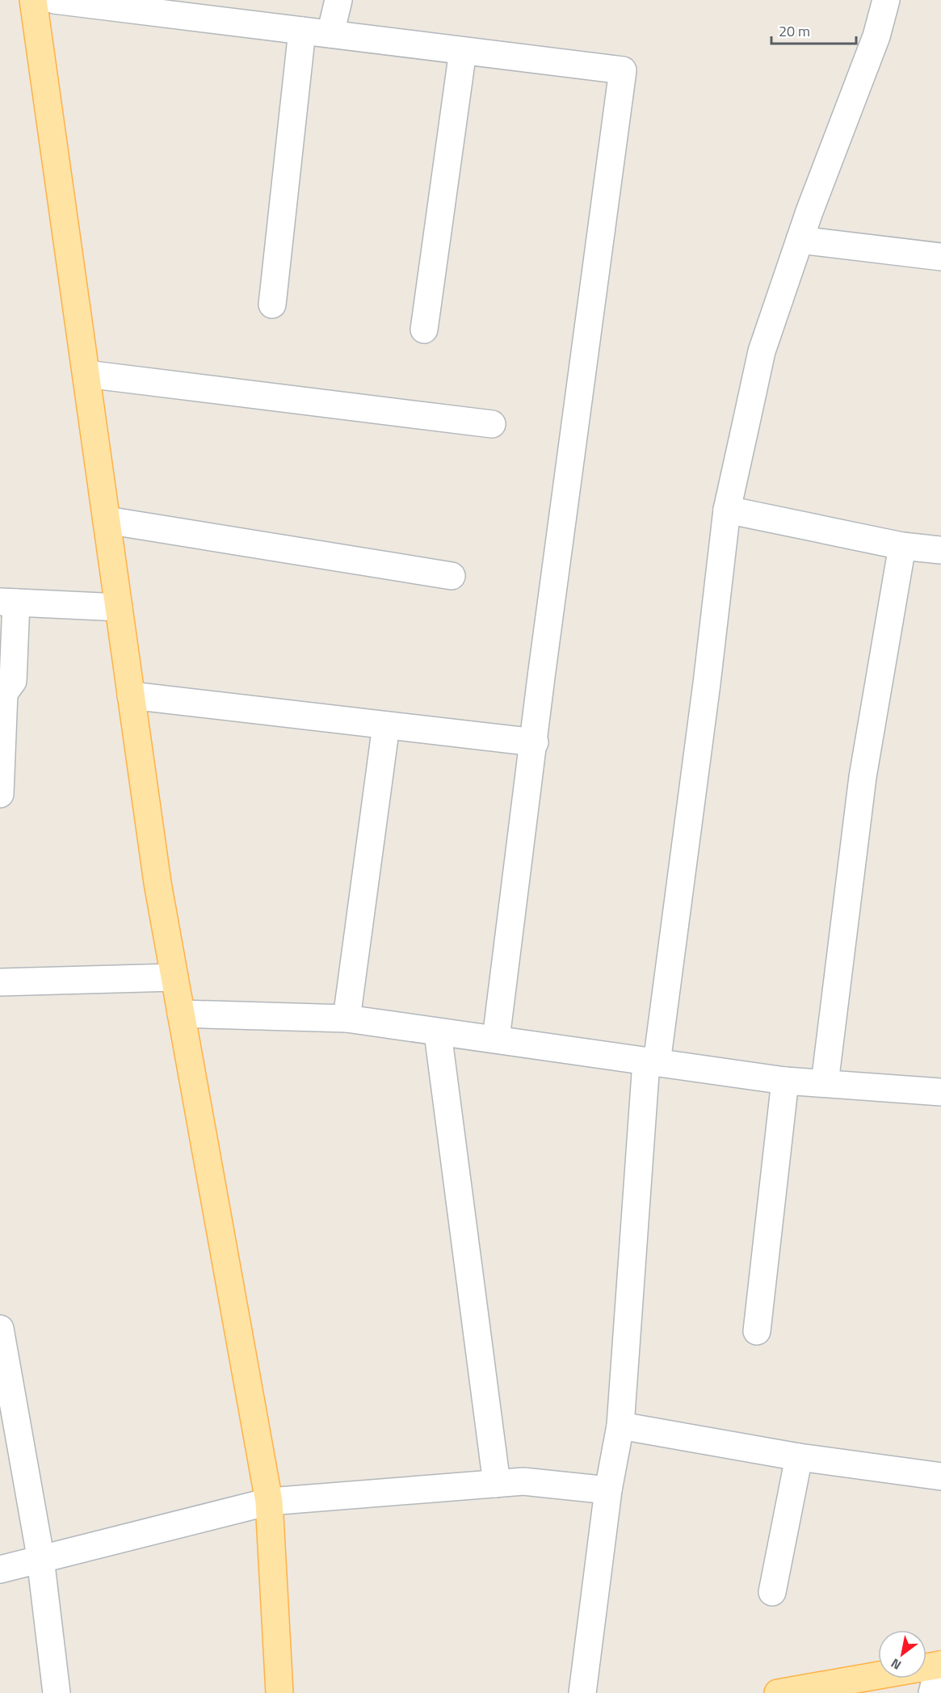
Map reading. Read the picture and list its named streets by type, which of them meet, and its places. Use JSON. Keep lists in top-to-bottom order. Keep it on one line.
{"scale_bar":"20 m","north":"bottom left"}
